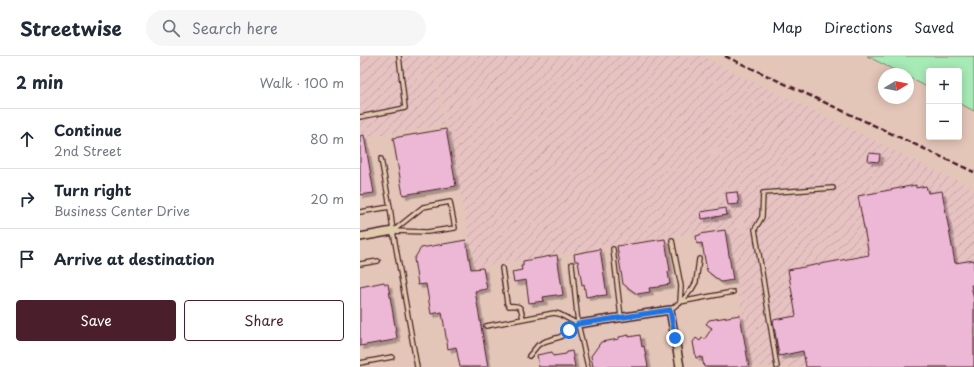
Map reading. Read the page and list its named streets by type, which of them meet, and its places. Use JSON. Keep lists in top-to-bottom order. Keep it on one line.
{"north":"right","page":{"header":"Streetwise","search":"Search here","nav":["Map","Directions","Saved"],"heading":["2 min","Walk · 100 m"],"map_buttons":["+","−"],"list":[["Continue","2nd Street","80 m"],["Turn right","Business Center Drive","20 m"],"Arrive at destination"],"buttons":["Save","Share"]}}
